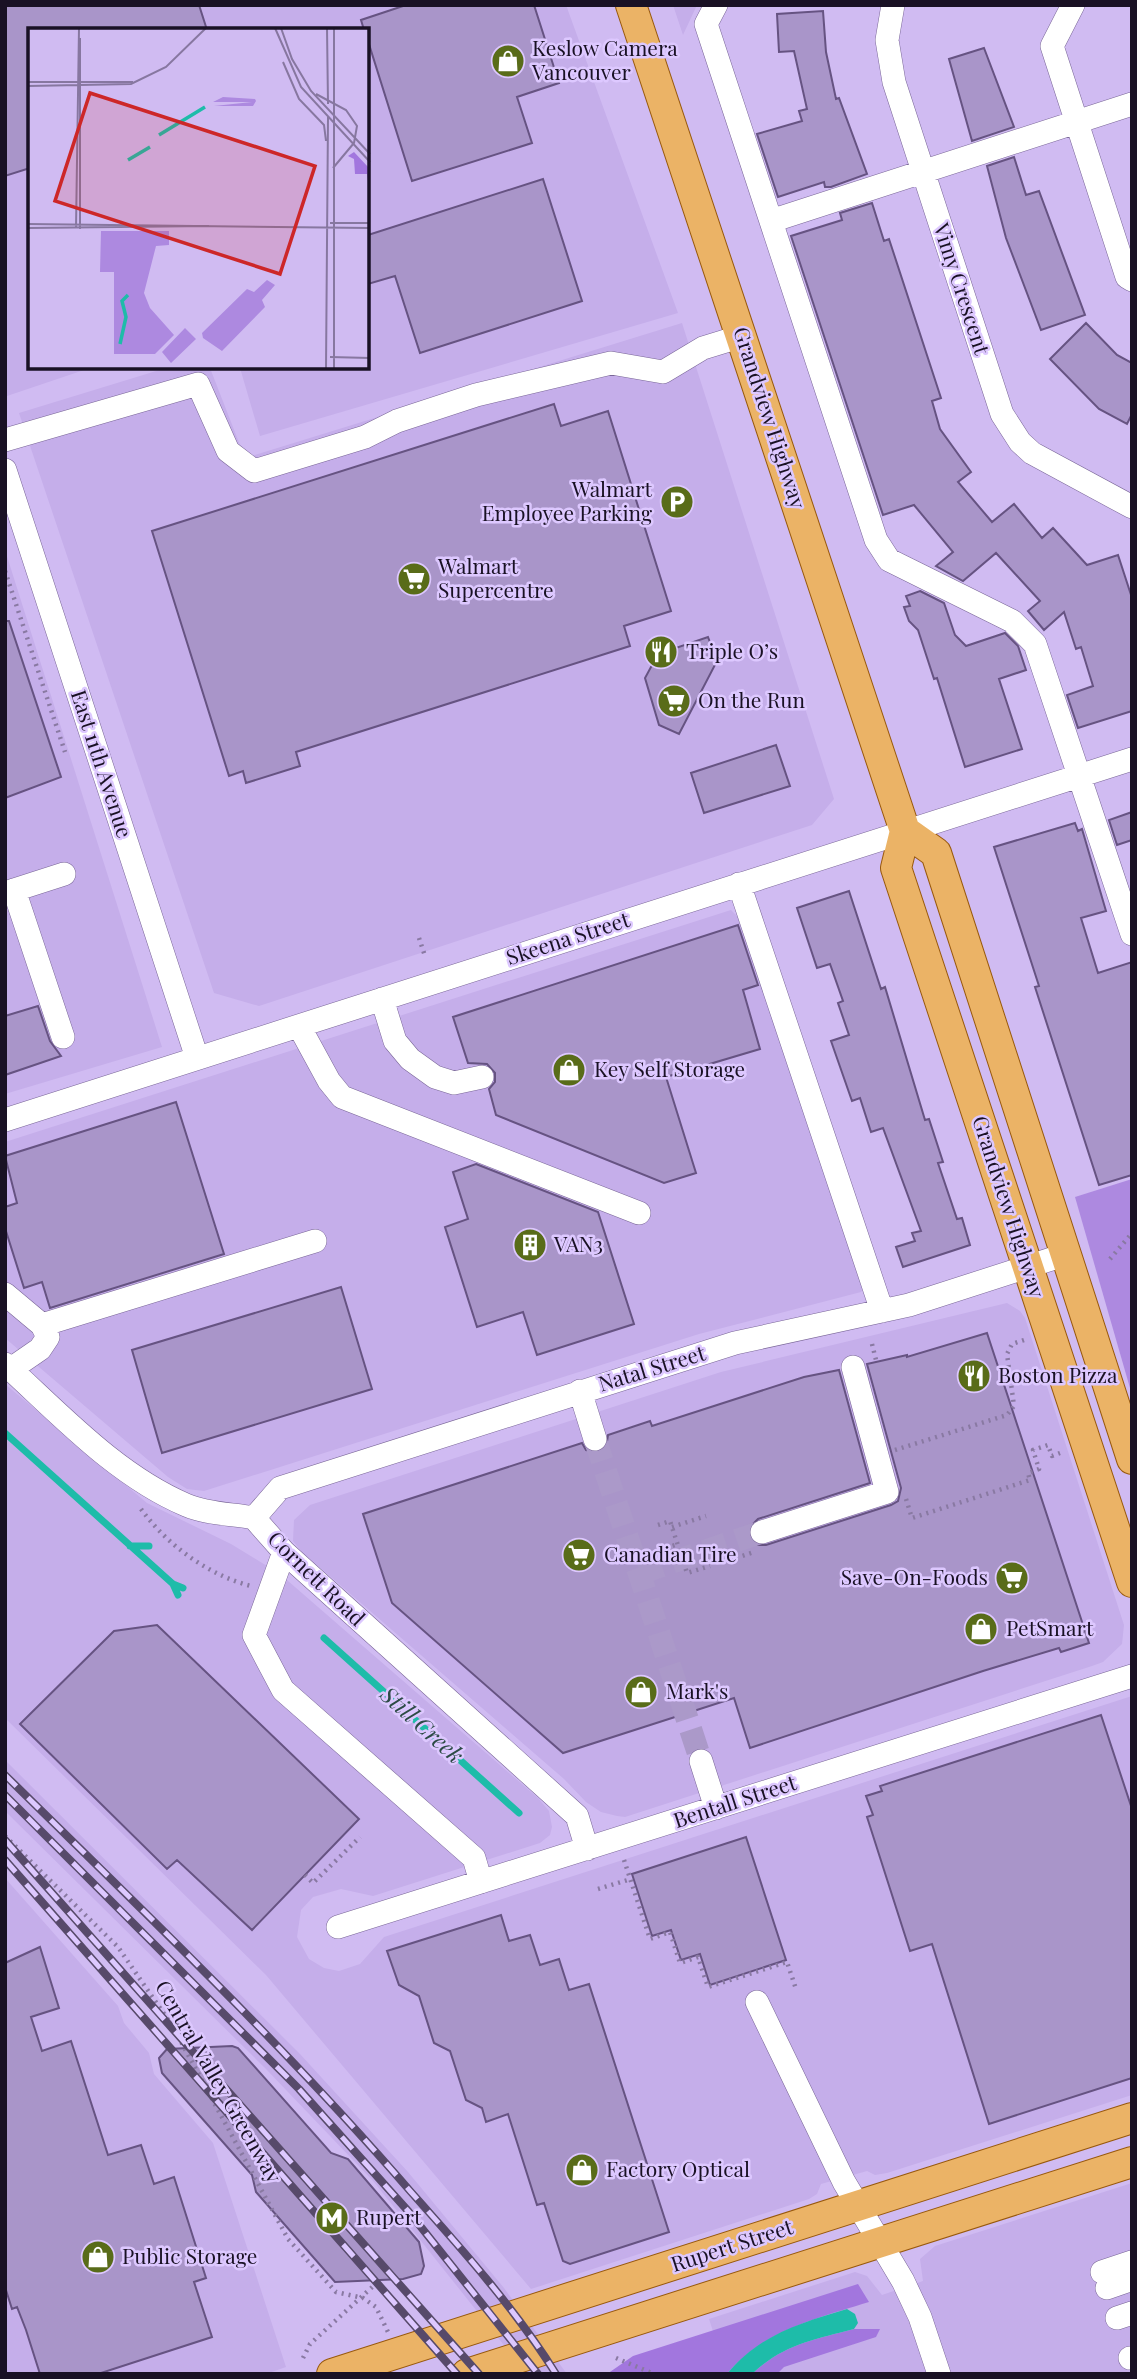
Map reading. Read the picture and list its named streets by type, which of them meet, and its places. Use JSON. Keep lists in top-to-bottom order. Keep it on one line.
{"streets":{"main road":["Grandview Highway","Rupert Street"],"street":["Vimy Crescent","East 11th Avenue","Skeena Street","Natal Street","Cornett Road","Bentall Street"],"path":["Central Valley Greenway"]},"crossings":[["Grandview Highway","Skeena Street"],["Grandview Highway","Natal Street"],["East 11th Avenue","Skeena Street"],["Natal Street","Cornett Road"],["Cornett Road","Bentall Street"]],"water":["Still Creek"],"places":{"shop":["Keslow Camera Vancouver","Key Self Storage","PetSmart","Mark's","Factory Optical","Public Storage"],"parking":["Walmart Employee Parking"],"supermarket":["Walmart Supercentre","On the Run","Canadian Tire","Save-On-Foods"],"restaurant":["Triple O’s","Boston Pizza"],"building":["VAN3"],"metro station":["Rupert"]}}
